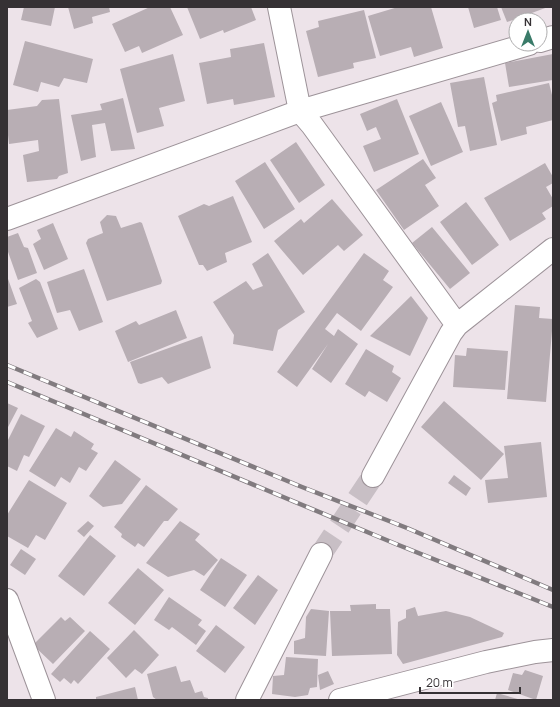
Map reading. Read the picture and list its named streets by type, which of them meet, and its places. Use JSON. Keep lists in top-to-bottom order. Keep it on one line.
{"scale_bar":"20 m","north":"top"}
